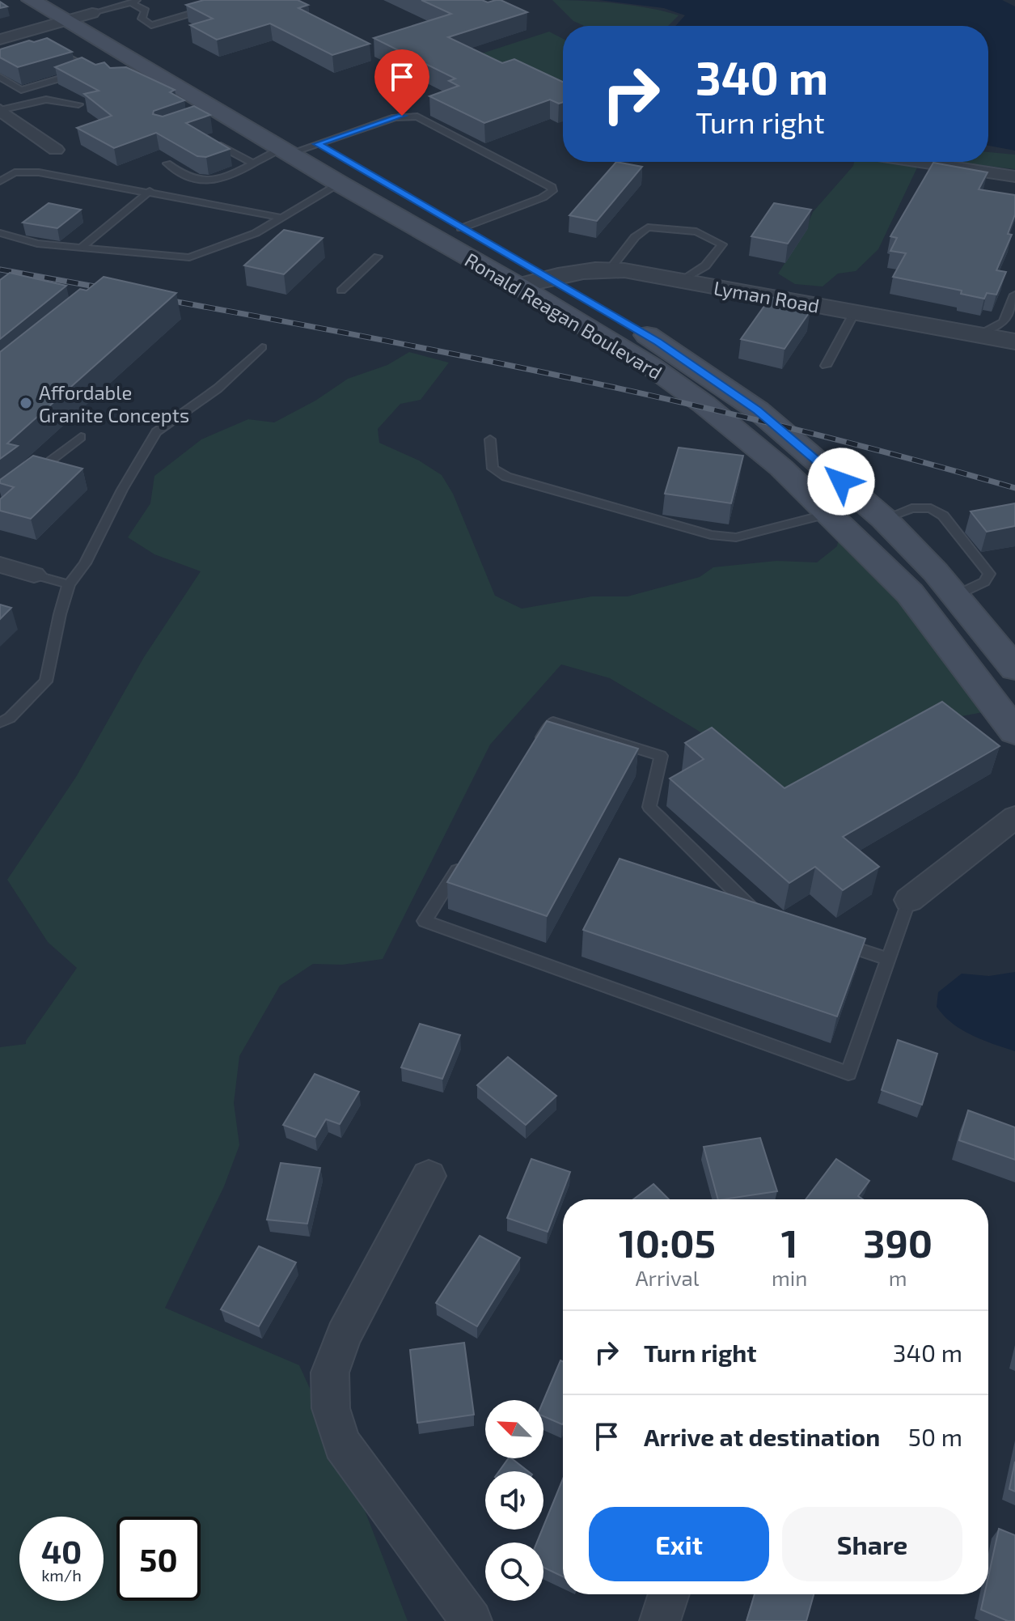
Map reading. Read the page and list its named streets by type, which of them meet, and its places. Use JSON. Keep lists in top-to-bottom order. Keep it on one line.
{"streets":{"main road":["Ronald Reagan Boulevard"],"street":["Lyman Road"]},"crossings":[["Lyman Road","Ronald Reagan Boulevard"]],"places":["Affordable Granite Concepts"],"north":"top left","page":{"turn":["340 m","Turn right"],"eta":["10:05","Arrival","1","min","390","m"],"list":[{"name":"Turn right","value":"340 m"},{"name":"Arrive at destination","value":"50 m"}],"buttons":["Exit","Share"],"speed":"40 km/h","limit":"50"}}
